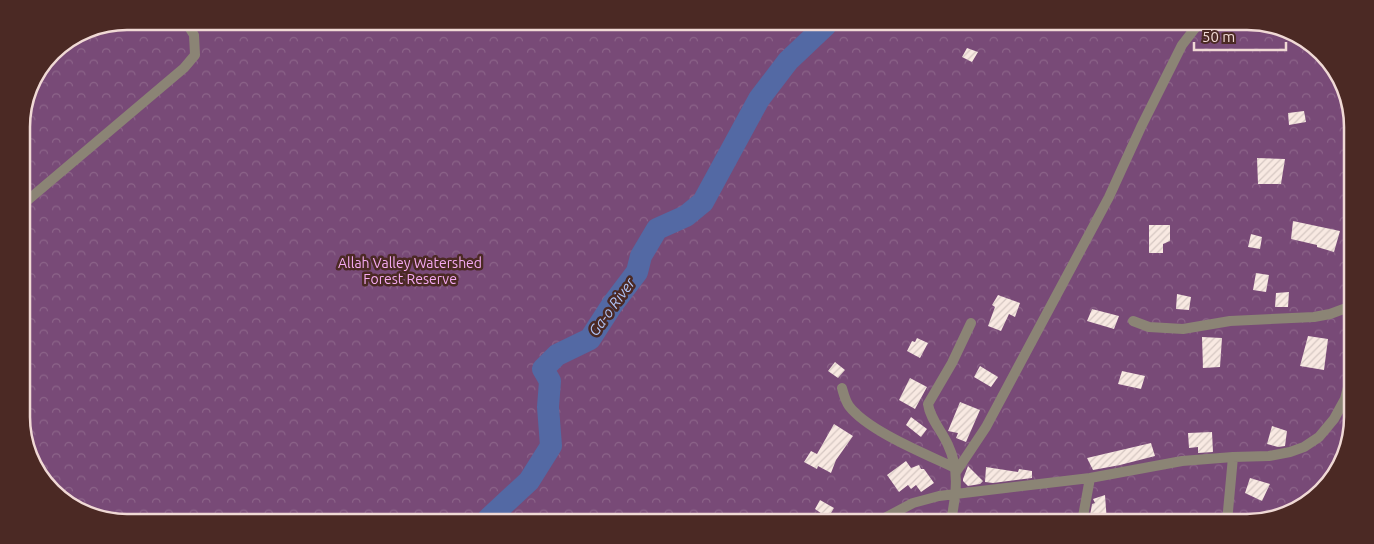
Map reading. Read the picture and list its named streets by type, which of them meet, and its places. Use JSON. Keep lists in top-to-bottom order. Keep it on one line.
{"water":["Ga-o River"],"parks":["Allah Valley Watershed Forest Reserve"],"scale_bar":"50 m"}
